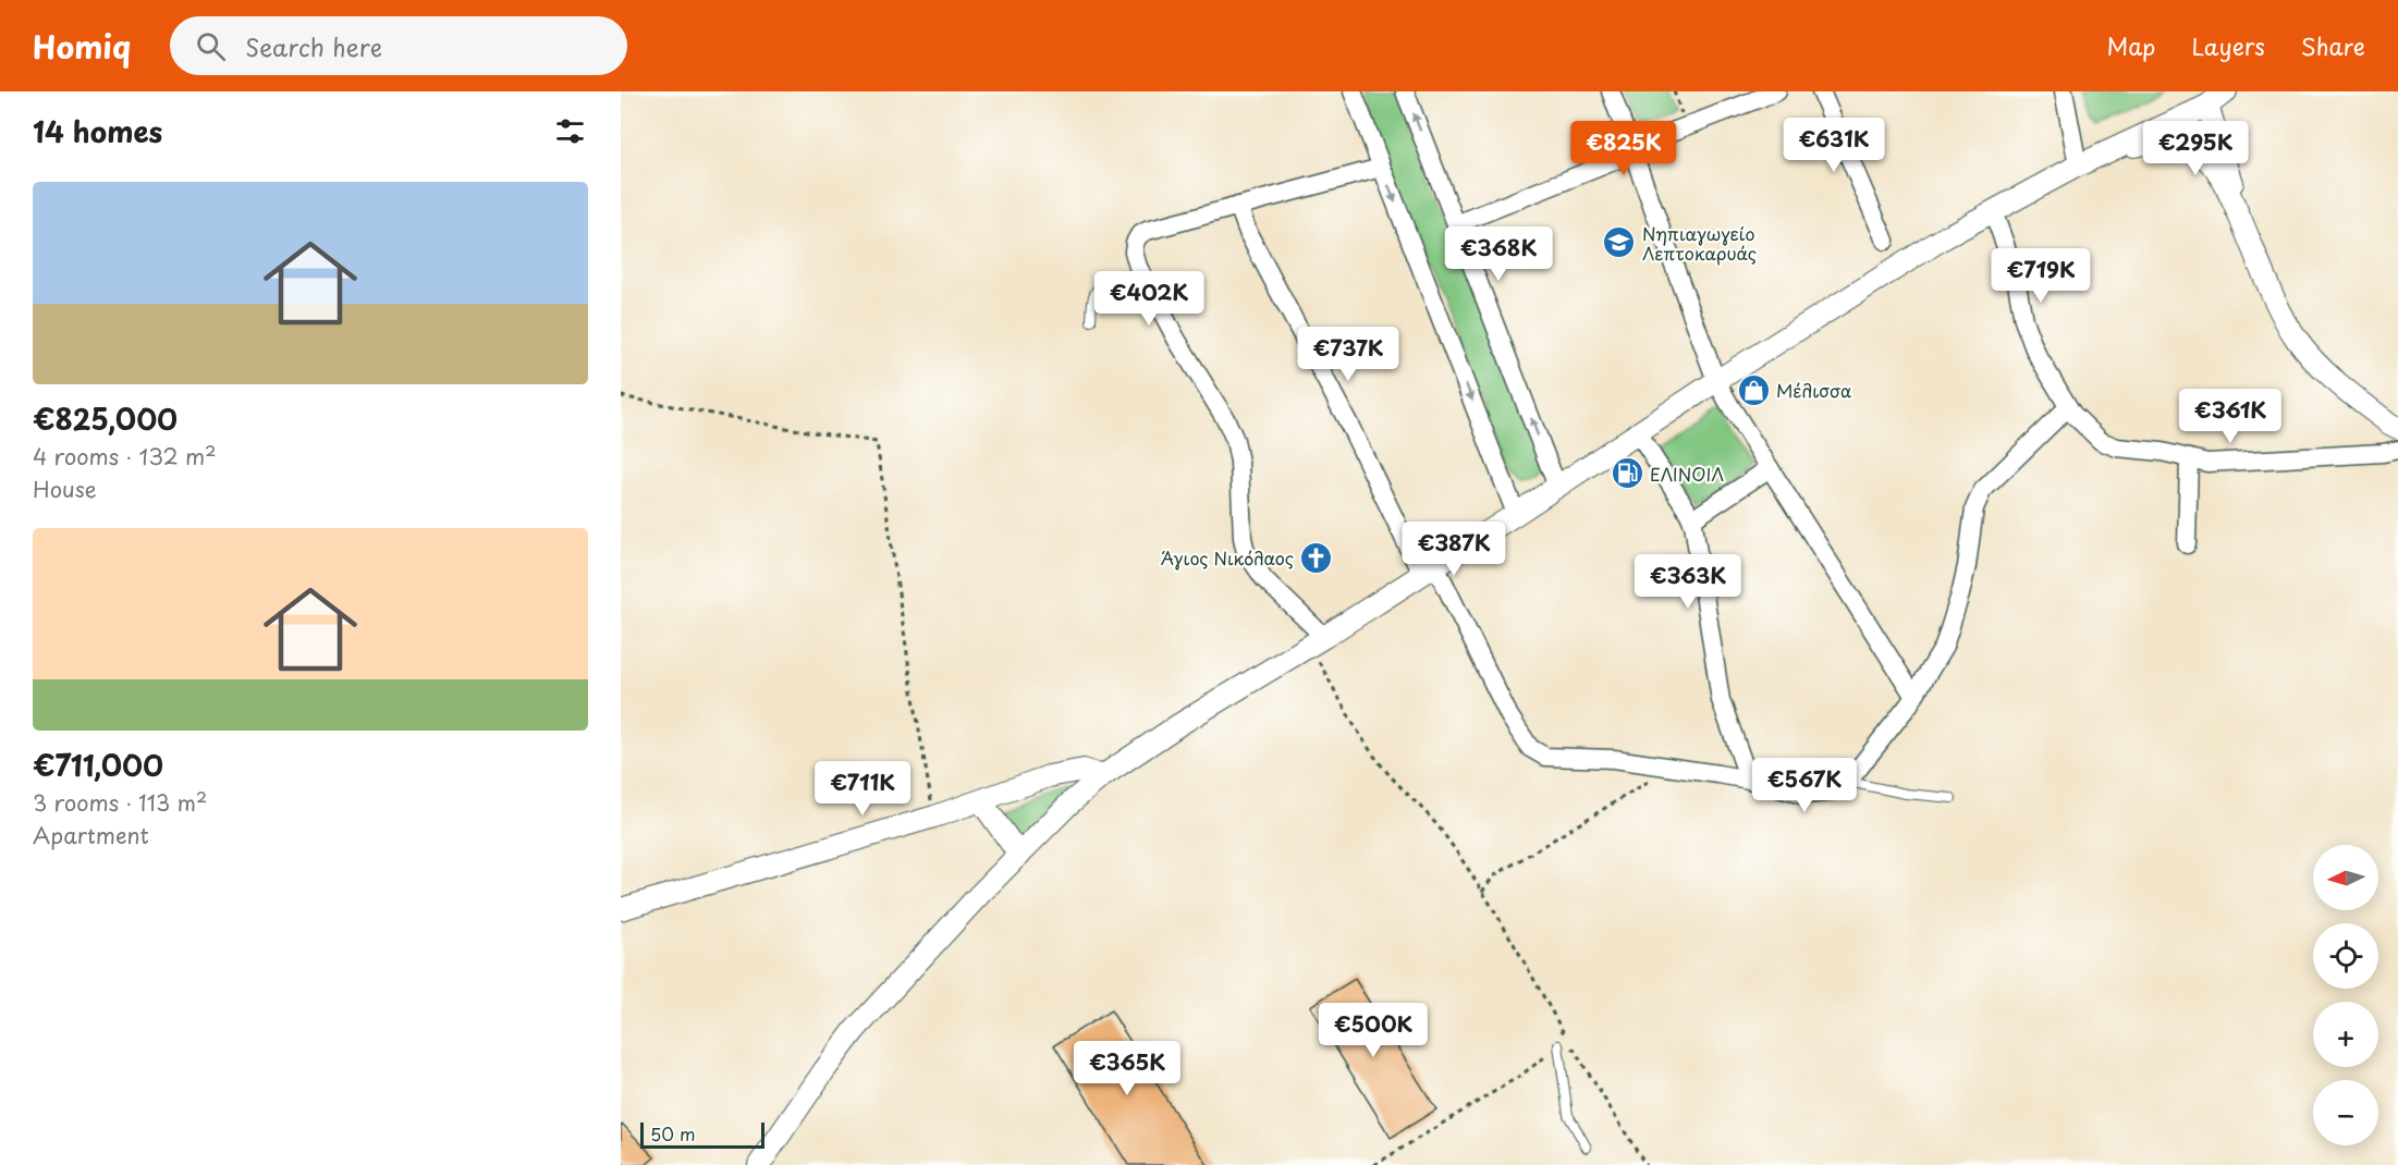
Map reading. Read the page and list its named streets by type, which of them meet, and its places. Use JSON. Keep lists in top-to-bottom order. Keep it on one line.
{"places":{"school or university":["Νηπιαγωγείο Λεπτοκαρυάς"],"shop":["Μέλισσα"],"fuel station":["ΕΛΙΝΟΙΛ"],"church":["Άγιος Νικόλαος"]},"scale_bar":"50 m","north":"left","page":{"header":"Homiq","search":"Search here","nav":["Map","Layers","Share"],"heading":"14 homes","price":["€631K","€825K","€295K","€368K","€719K","€402K","€737K","€361K","€387K","€363K","€567K","€711K","€500K","€365K"],"list":[{"name":"€825,000","note":"4 rooms · 132 m² · House"},{"name":"€711,000","note":"3 rooms · 113 m² · Apartment"}],"map_buttons":["+","−"],"scale":"50 m"}}
